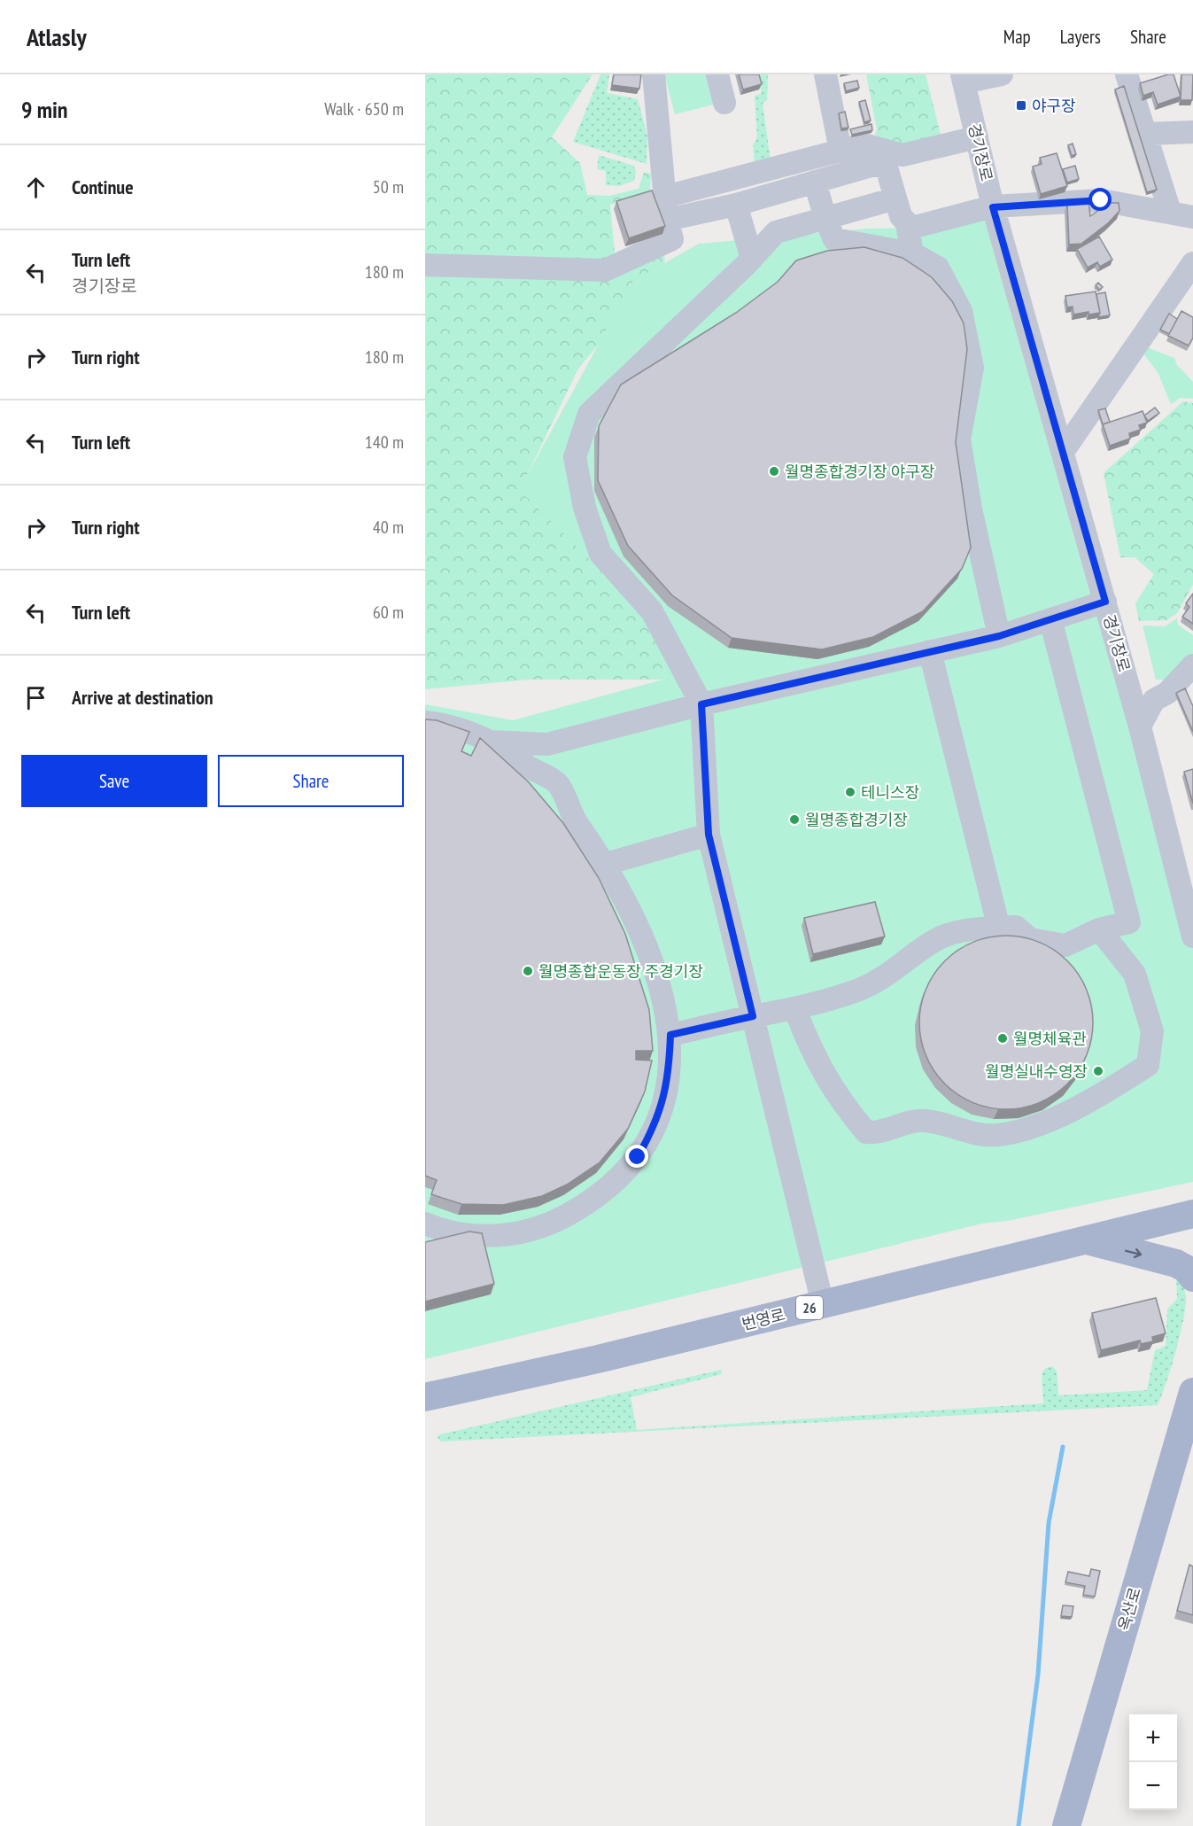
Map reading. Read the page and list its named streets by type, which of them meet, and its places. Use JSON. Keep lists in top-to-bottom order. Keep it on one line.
{"streets":{"main road":["26","번영로","옥산로"],"street":["경기장로"]},"places":{"transit":["야구장"],"other":["월명종합경기장 야구장","테니스장","월명종합경기장","월명종합운동장 주경기장","월명체육관","월명실내수영장"]},"page":{"header":"Atlasly","nav":["Map","Layers","Share"],"heading":["9 min","Walk · 650 m"],"list":[["Continue","50 m"],["Turn left","경기장로","180 m"],["Turn right","180 m"],["Turn left","140 m"],["Turn right","40 m"],["Turn left","60 m"],"Arrive at destination"],"buttons":["Save","Share"],"map_buttons":["+","−"]}}
